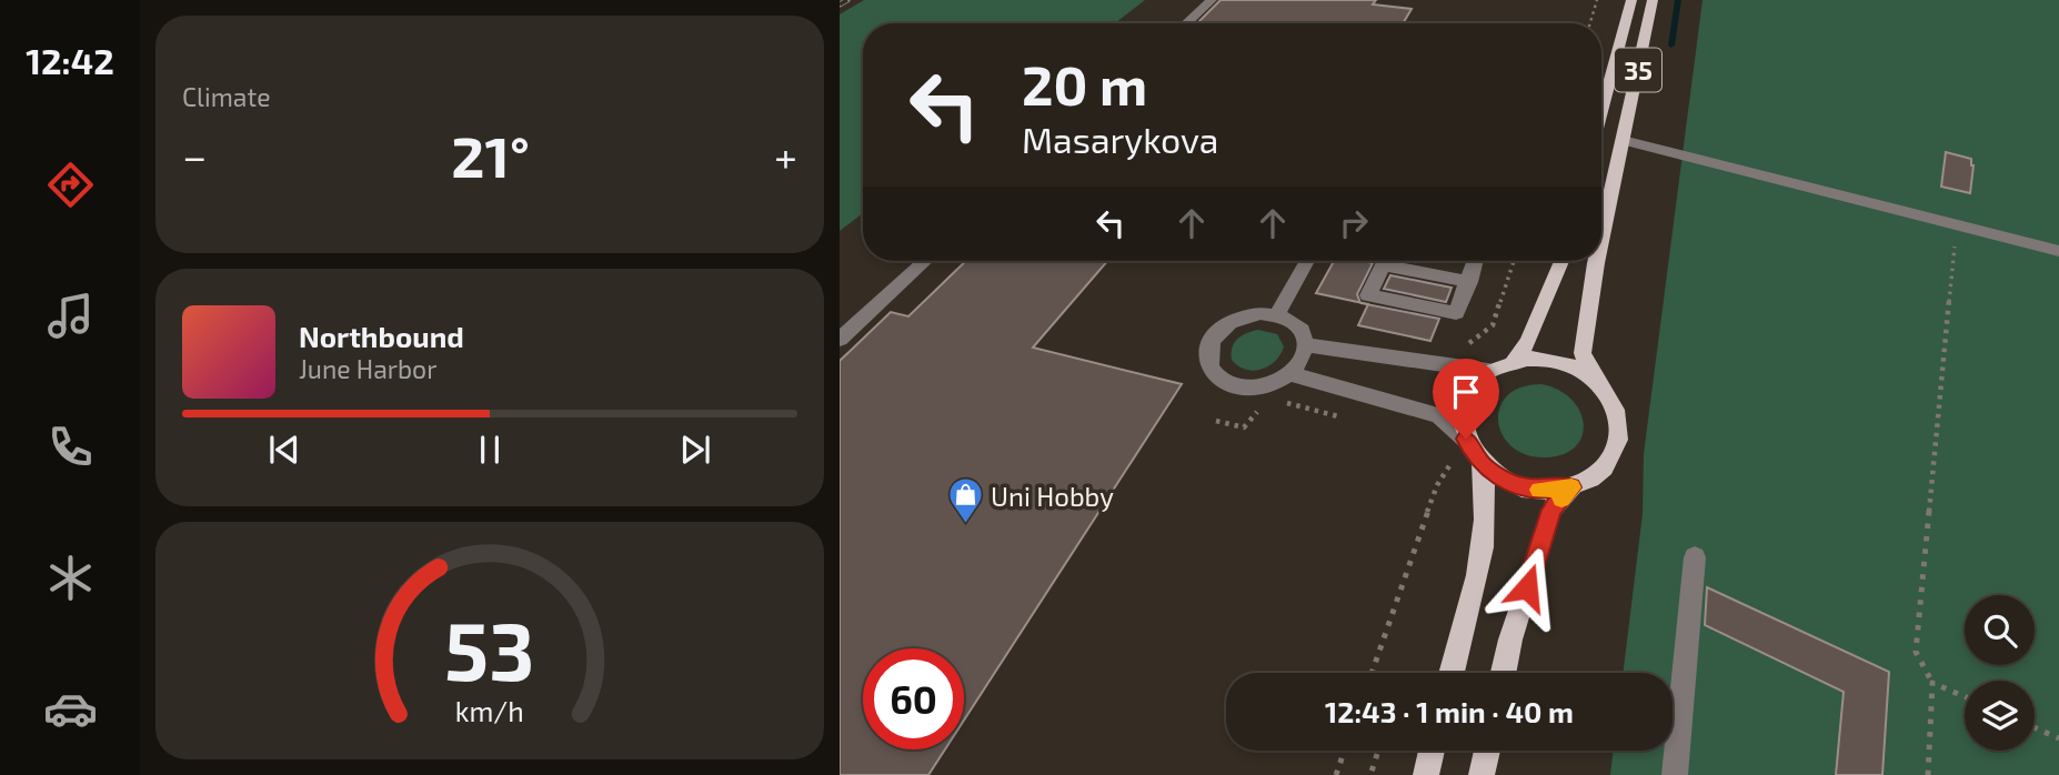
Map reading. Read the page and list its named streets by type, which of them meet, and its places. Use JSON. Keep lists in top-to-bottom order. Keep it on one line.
{"streets":{"main road":["35"]},"places":{"shop":["Uni Hobby"]},"page":{"tabs":"12:42","tile":"Climate","turn":["20 m","Masarykova"],"heat":["−","21°","+"],"song":["Northbound","June Harbor"],"limit":"60","trip":"12:43 · 1 min · 40 m","gauge":["53","km/h"]}}
